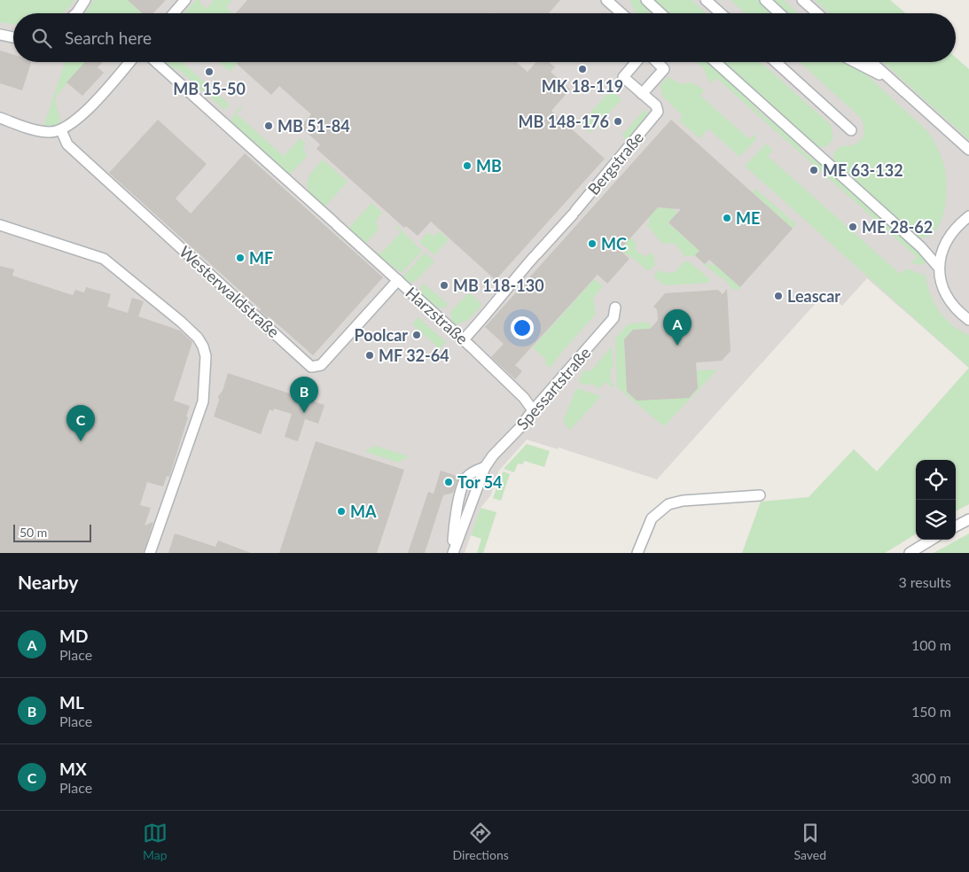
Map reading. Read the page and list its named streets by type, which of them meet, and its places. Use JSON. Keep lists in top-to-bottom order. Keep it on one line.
{"streets":{"street":["Bergstraße","Westerwaldstraße","Harzstraße","Spessartstraße"]},"crossings":[["Bergstraße","Harzstraße"],["Westerwaldstraße","Harzstraße"],["Harzstraße","Spessartstraße"]],"places":["MK 18-119","MB 15-50","MB 148-176","MB 51-84","MB","ME 63-132","ME","ME 28-62","MC","MF","MB 118-130","Leascar","Poolcar","MF 32-64","Tor 54","MA"],"scale_bar":"50 m","page":{"search":"Search here","pins":["A","B","C"],"scale":"50 m","heading":["Nearby","3 results"],"list":[{"mark":"A","name":"MD","note":"Place","value":"100 m"},{"mark":"B","name":"ML","note":"Place","value":"150 m"},{"mark":"C","name":"MX","note":"Place","value":"300 m"}],"nav":["Map","Directions","Saved"]}}
